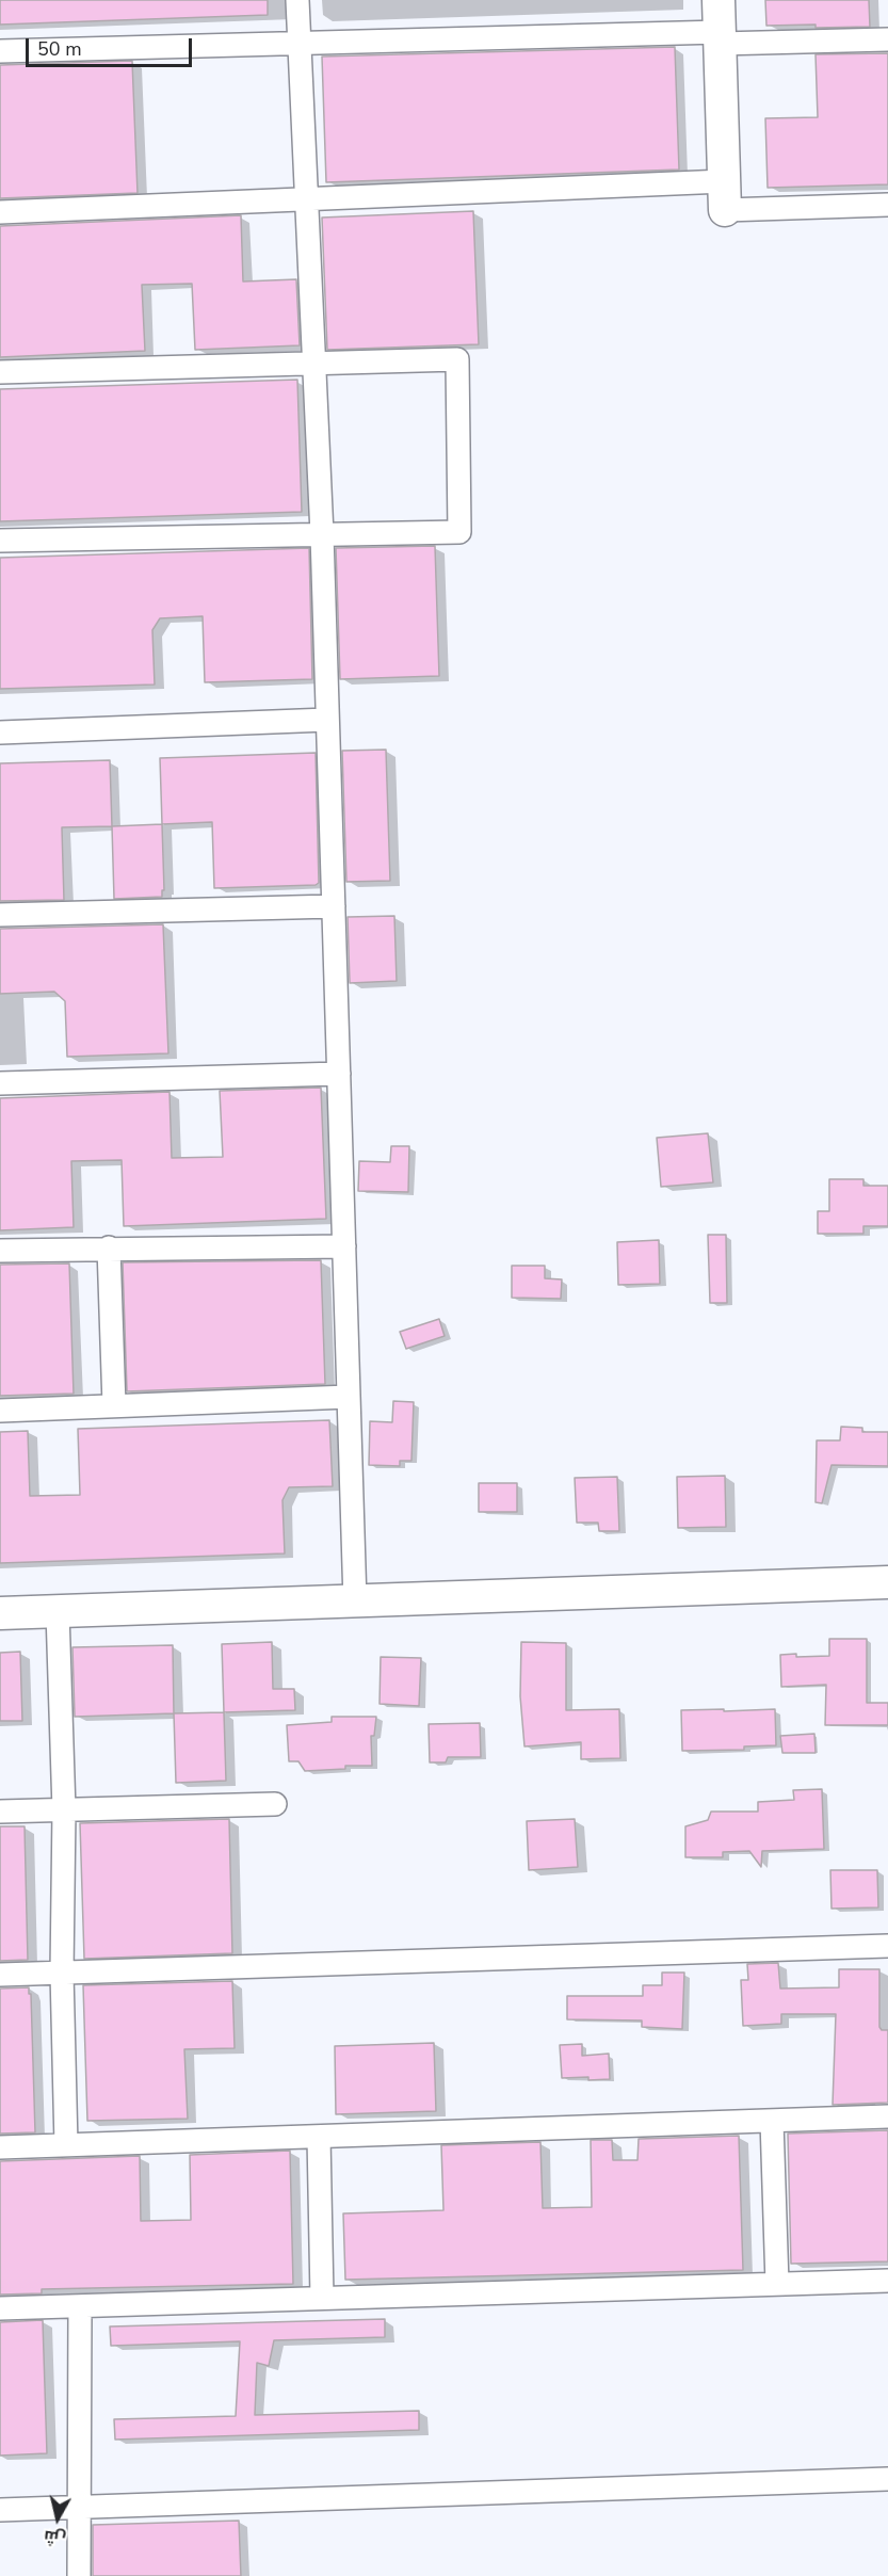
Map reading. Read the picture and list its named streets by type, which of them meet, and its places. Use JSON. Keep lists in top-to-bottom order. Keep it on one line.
{"scale_bar":"50 m","north":"bottom"}
